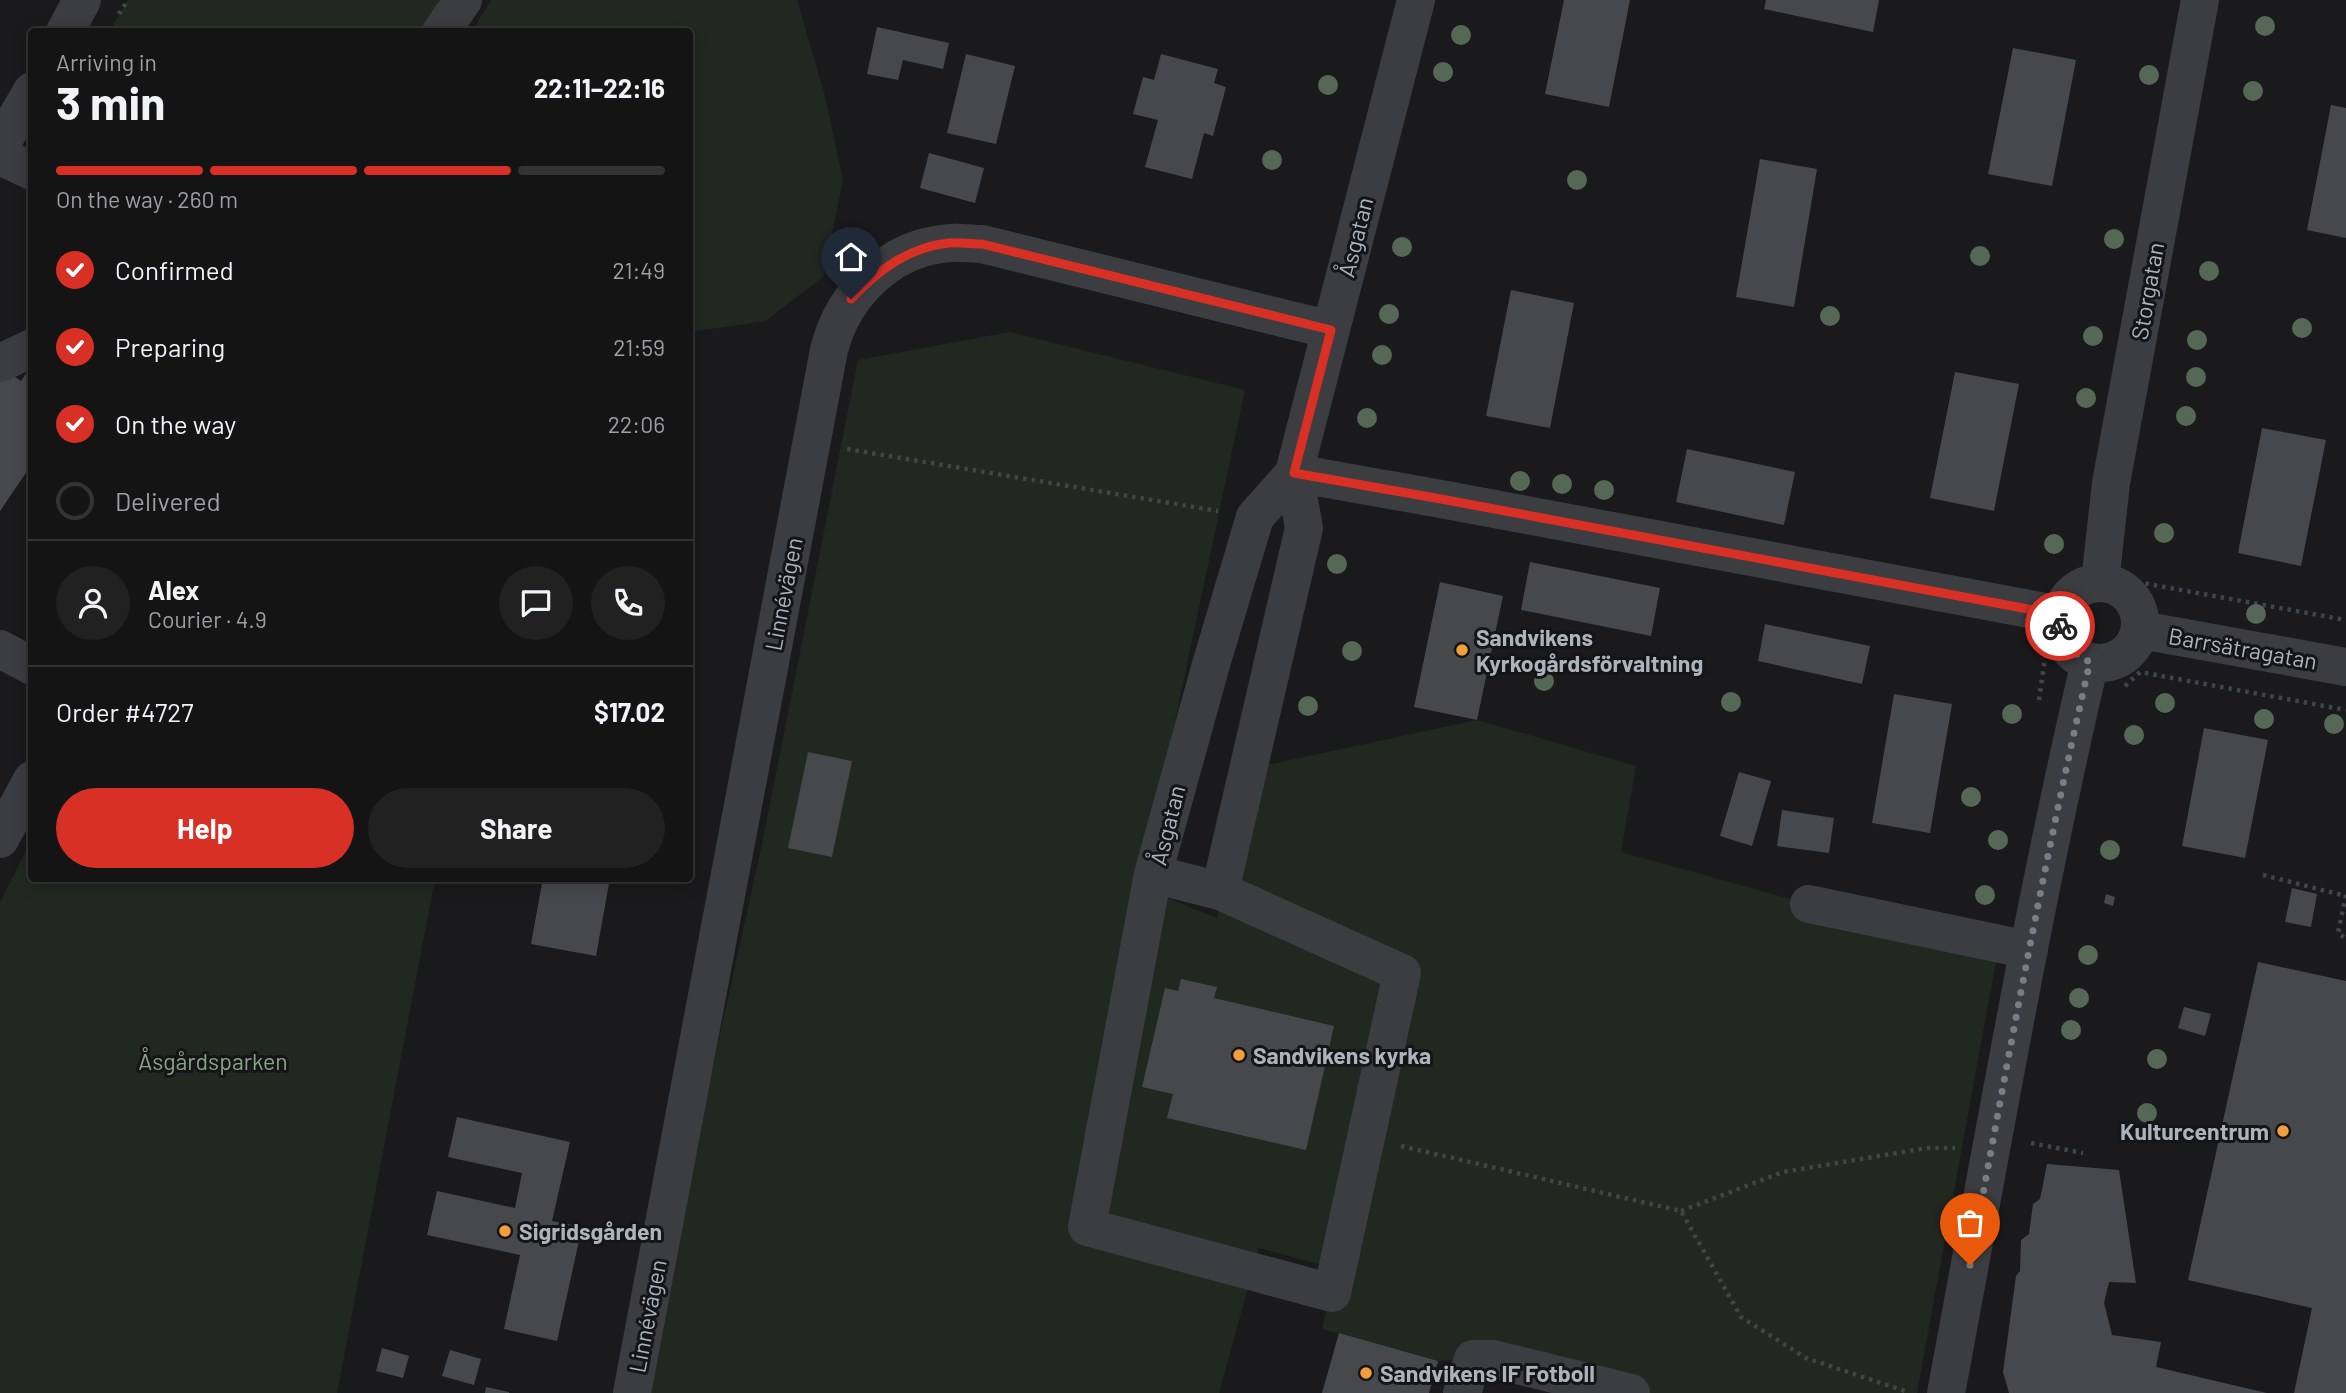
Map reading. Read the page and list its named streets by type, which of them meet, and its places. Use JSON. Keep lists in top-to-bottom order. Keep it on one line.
{"streets":{"street":["Åsgatan","Storgatan","Linnévägen","Barrsätragatan"]},"crossings":[["Åsgatan","Linnévägen"],["Storgatan","Barrsätragatan"]],"parks":["Åsgårdsparken"],"places":["Sandvikens Kyrkogårdsförvaltning","Sandvikens kyrka","Kulturcentrum","Sigridsgården","Sandvikens IF Fotboll"],"page":{"heading":["3 min","Arriving in","22:11–22:16"],"panel":["Alex","Courier · 4.9","Order #4727","$17.02"],"bar":"On the way · 260 m","list":[["Confirmed","21:49"],["Preparing","21:59"],["On the way","22:06"],"Delivered"],"buttons":["Help","Share"]}}
